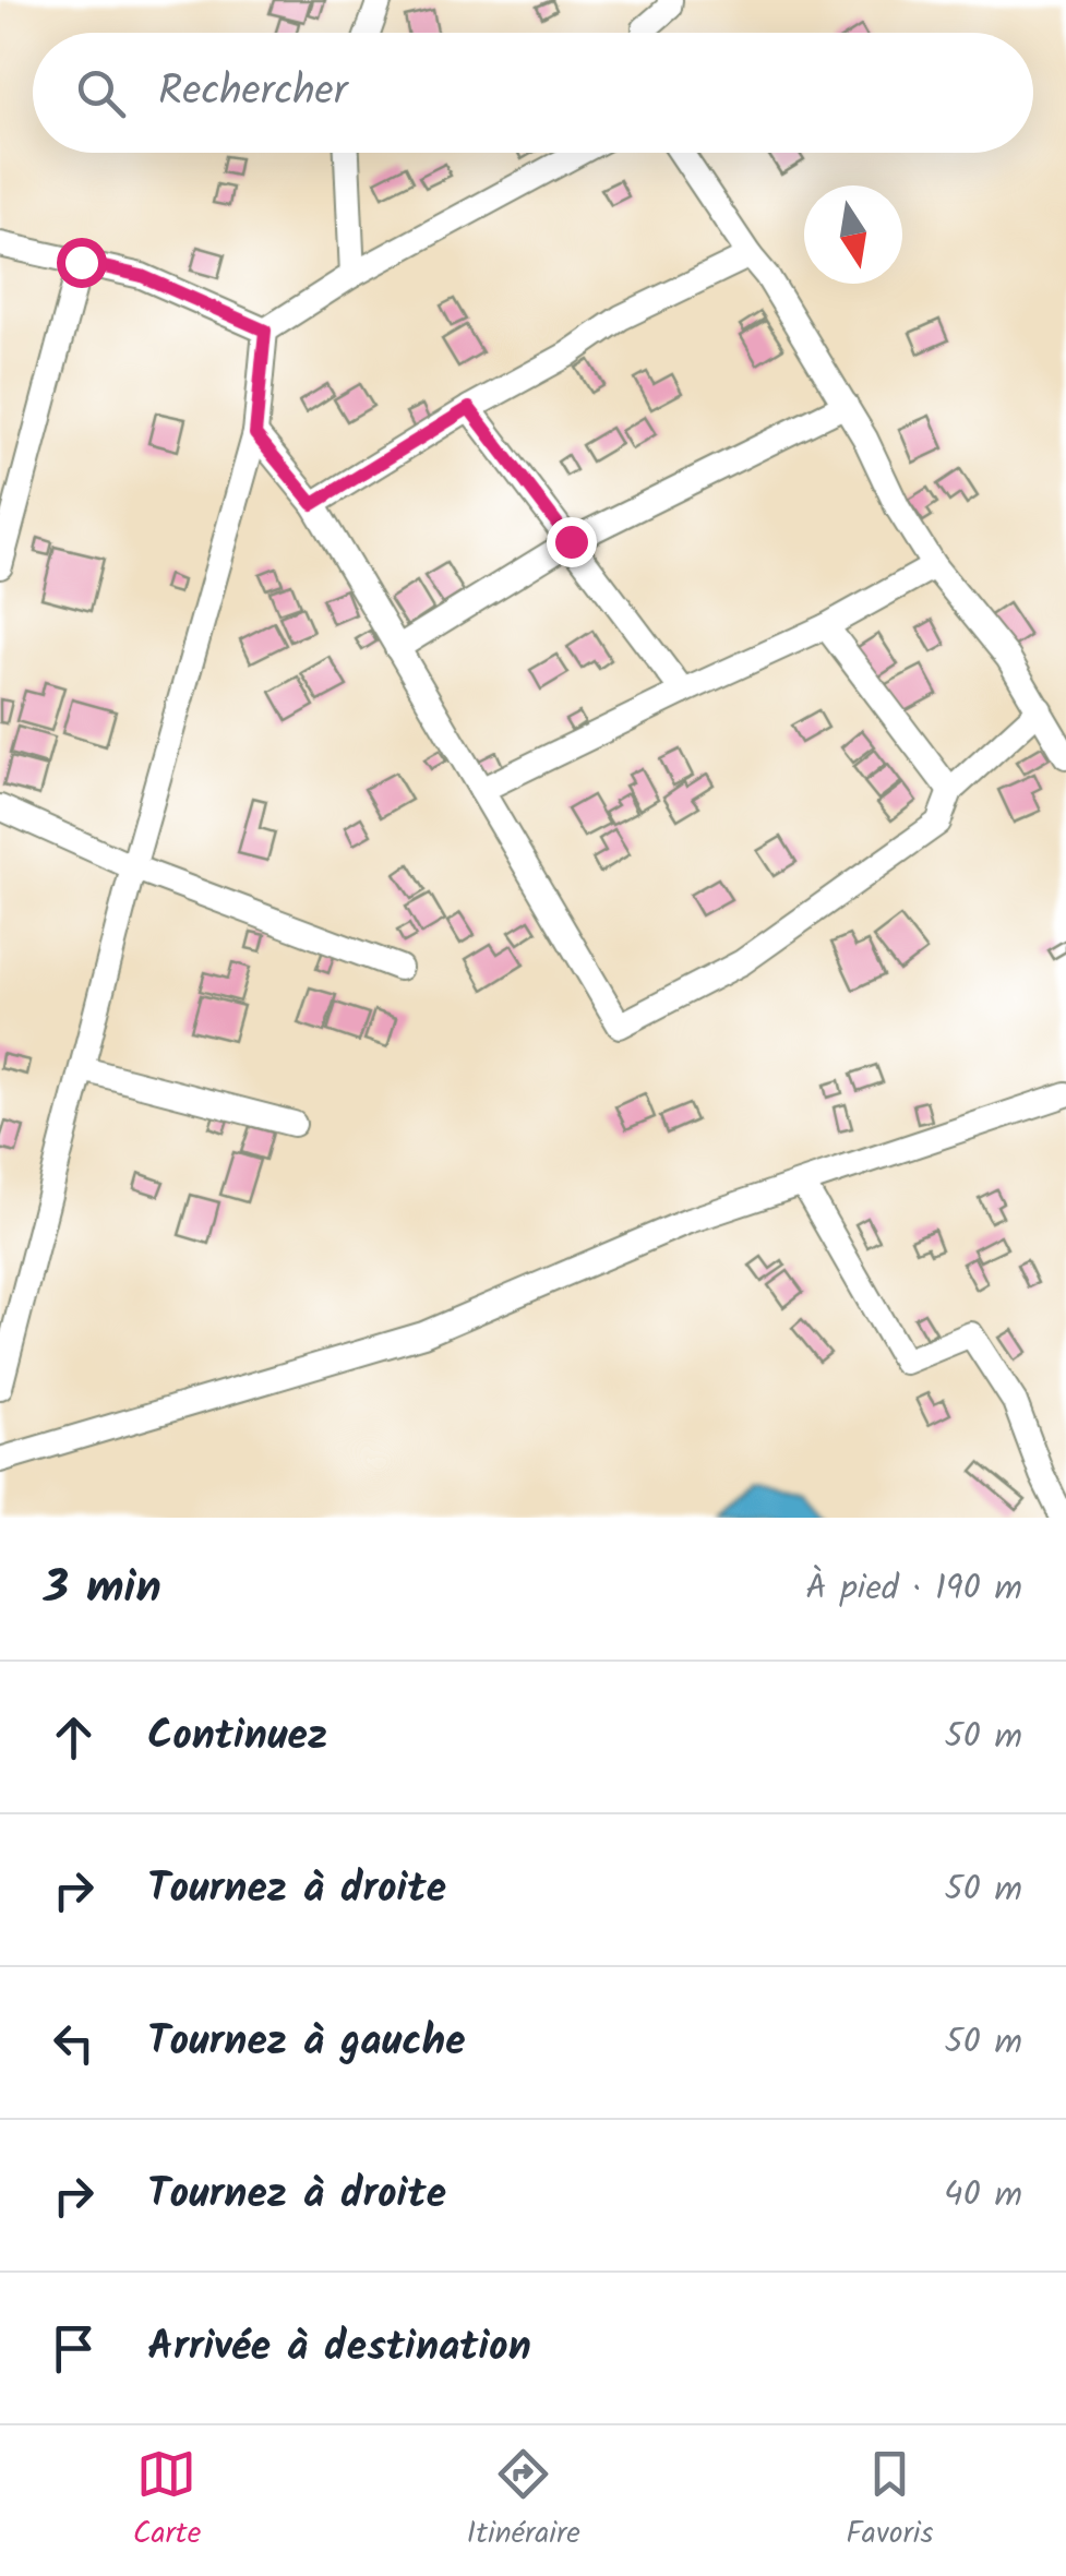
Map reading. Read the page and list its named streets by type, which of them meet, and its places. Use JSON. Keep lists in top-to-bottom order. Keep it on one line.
{"north":"bottom","page":{"search":"Rechercher","heading":["3 min","À pied · 190 m"],"list":[["Continuez","50 m"],["Tournez à droite","50 m"],["Tournez à gauche","50 m"],["Tournez à droite","40 m"],"Arrivée à destination"],"nav":["Carte","Itinéraire","Favoris"]}}
